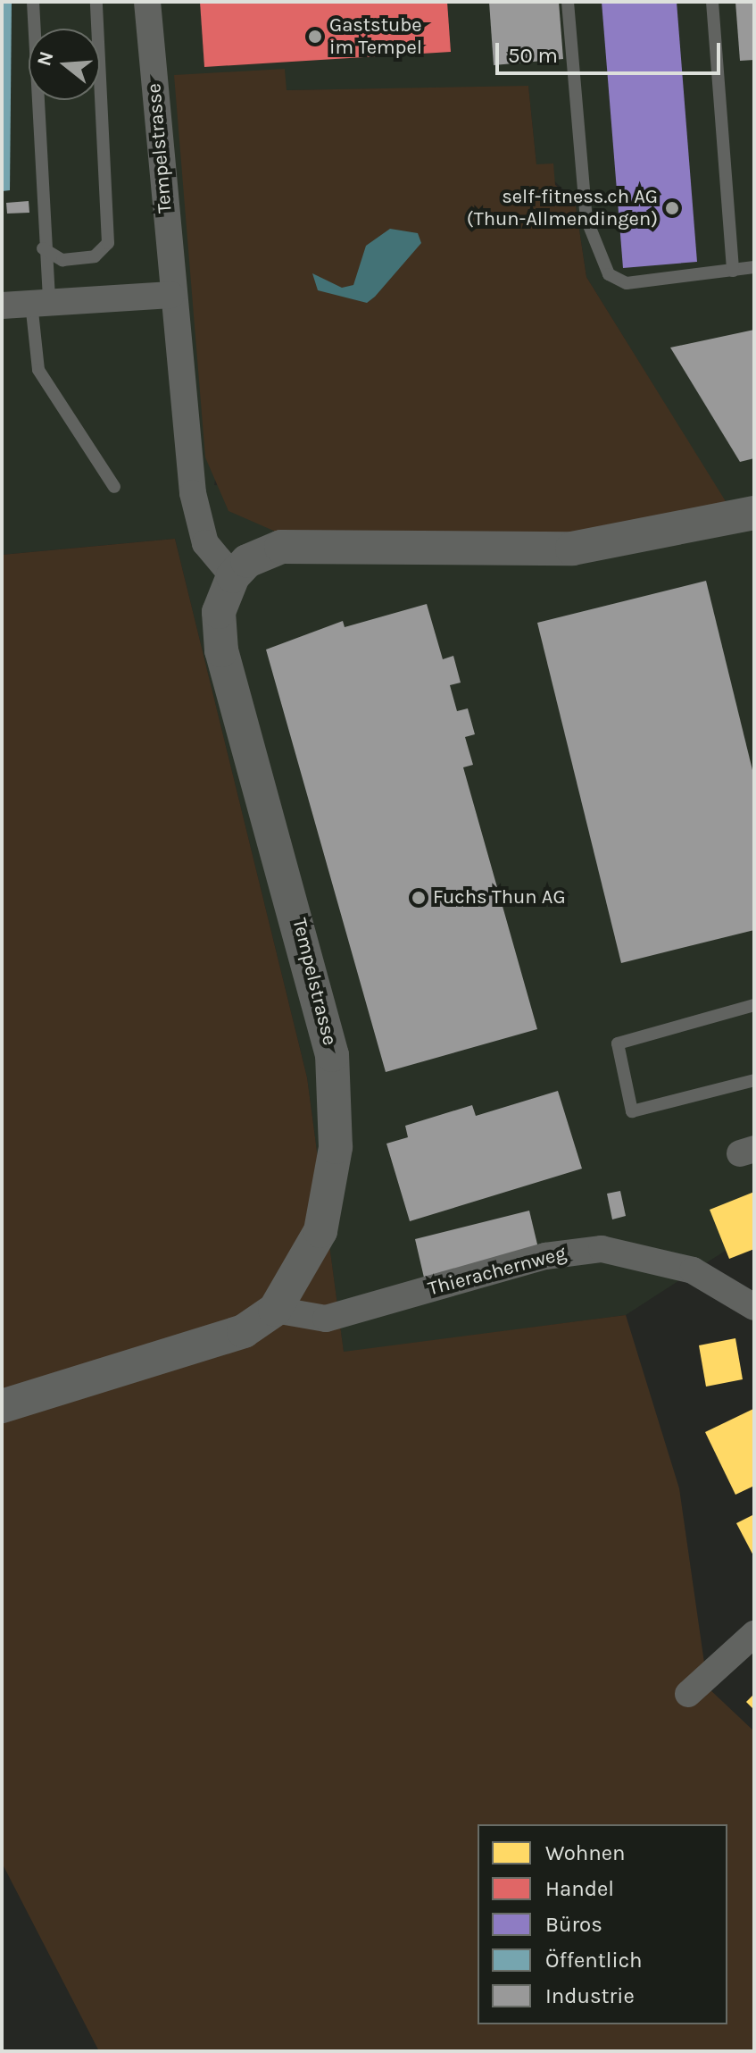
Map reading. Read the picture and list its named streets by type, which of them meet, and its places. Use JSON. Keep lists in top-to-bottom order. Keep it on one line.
{"streets":{"street":["Tempelstrasse","Thierachernweg"]},"crossings":[["Tempelstrasse","Thierachernweg"]],"places":["Gaststube im Tempel","self-fitness.ch AG (Thun-Allmendingen)","Fuchs Thun AG"],"legend":["Wohnen","Handel","Büros","Öffentlich","Industrie"],"scale_bar":"50 m","north":"left"}
